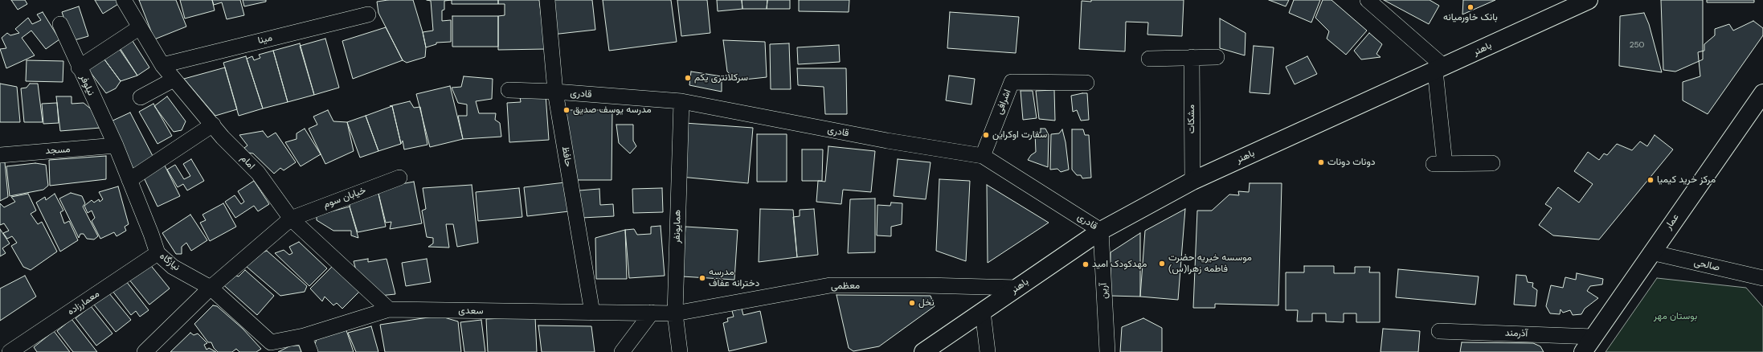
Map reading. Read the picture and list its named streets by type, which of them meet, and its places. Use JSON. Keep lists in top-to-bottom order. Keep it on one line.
{"streets":{"main road":["باهنر","عمار"],"street":["مینا","نیلوفر","قادری","اشرافی","مشکات","مسجد","حافظ","امام","خیابان سوم","همایونفر","نیازگاه","صالحی","معظمی","آرین","معمارزاده","سعدی","آذرمند"]},"crossings":[["مینا","امام"],["باهنر","قادری"],["باهنر","مشکات"],["باهنر","معظمی"],["باهنر","آرین"],["نیلوفر","مسجد"],["نیلوفر","نیازگاه"],["قادری","اشرافی"],["قادری","حافظ"],["قادری","همایونفر"],["قادری","آرین"],["مسجد","نیازگاه"],["حافظ","سعدی"],["امام","خیابان سوم"],["امام","سعدی"],["عمار","صالحی"],["عمار","آذرمند"],["همایونفر","معظمی"],["همایونفر","سعدی"],["نیازگاه","معمارزاده"],["نیازگاه","سعدی"],["معظمی","سعدی"]],"parks":["بوستان مهر"],"places":["بانک خاورمیانه","سرکلانتری یکم","مدرسه یوسف صدیق","سفارت اوکراین","دونات دونات","مرکز خرید کیمیا","موسسه خیریه حضرت فاطمه زهرا(س)","مهدکودک امید","مدرسه دخترانه عفاف","نخل"],"house_numbers":["250"]}
